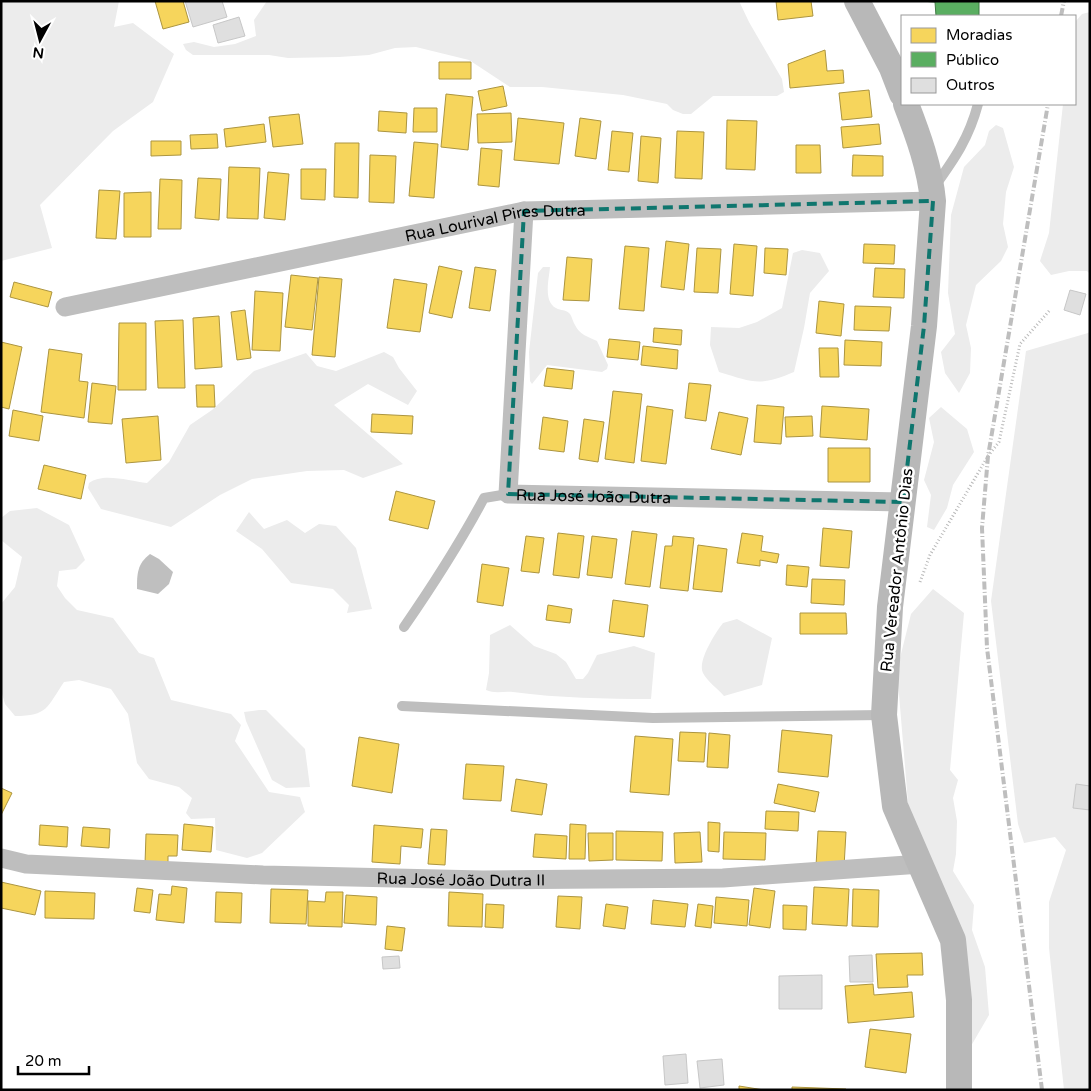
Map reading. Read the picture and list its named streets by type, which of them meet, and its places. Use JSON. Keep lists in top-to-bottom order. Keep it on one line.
{"streets":{"street":["Rua Lourival Pires Dutra","Rua José João Dutra","Rua Vereador Antônio Dias","Rua José João Dutra II"]},"crossings":[["Rua Lourival Pires Dutra","Rua José João Dutra"],["Rua Lourival Pires Dutra","Rua Vereador Antônio Dias"],["Rua José João Dutra","Rua Vereador Antônio Dias"],["Rua Vereador Antônio Dias","Rua José João Dutra II"]],"legend":["Moradias","Público","Outros"],"scale_bar":"20 m","north":"bottom"}
